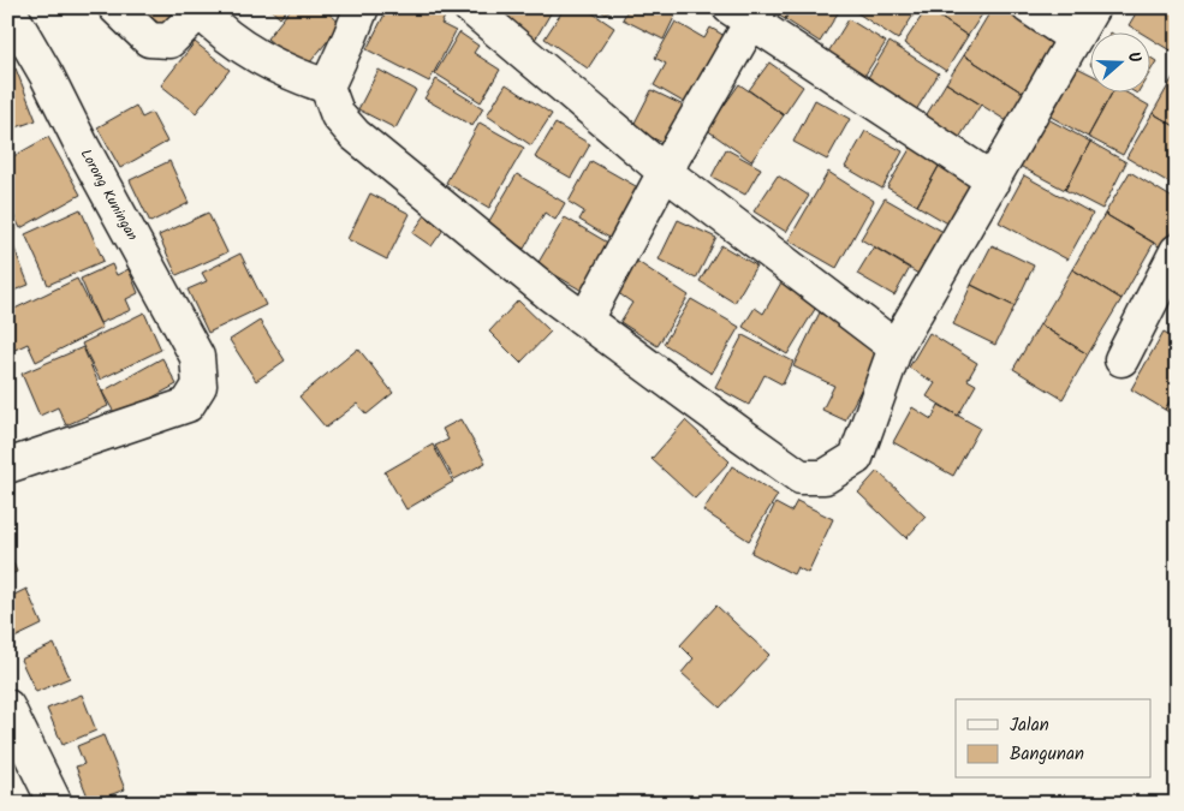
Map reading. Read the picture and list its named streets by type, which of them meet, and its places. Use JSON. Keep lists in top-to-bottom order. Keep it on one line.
{"streets":{"street":["Lorong Kuningan"]},"legend":["Jalan","Bangunan"],"north":"right"}
